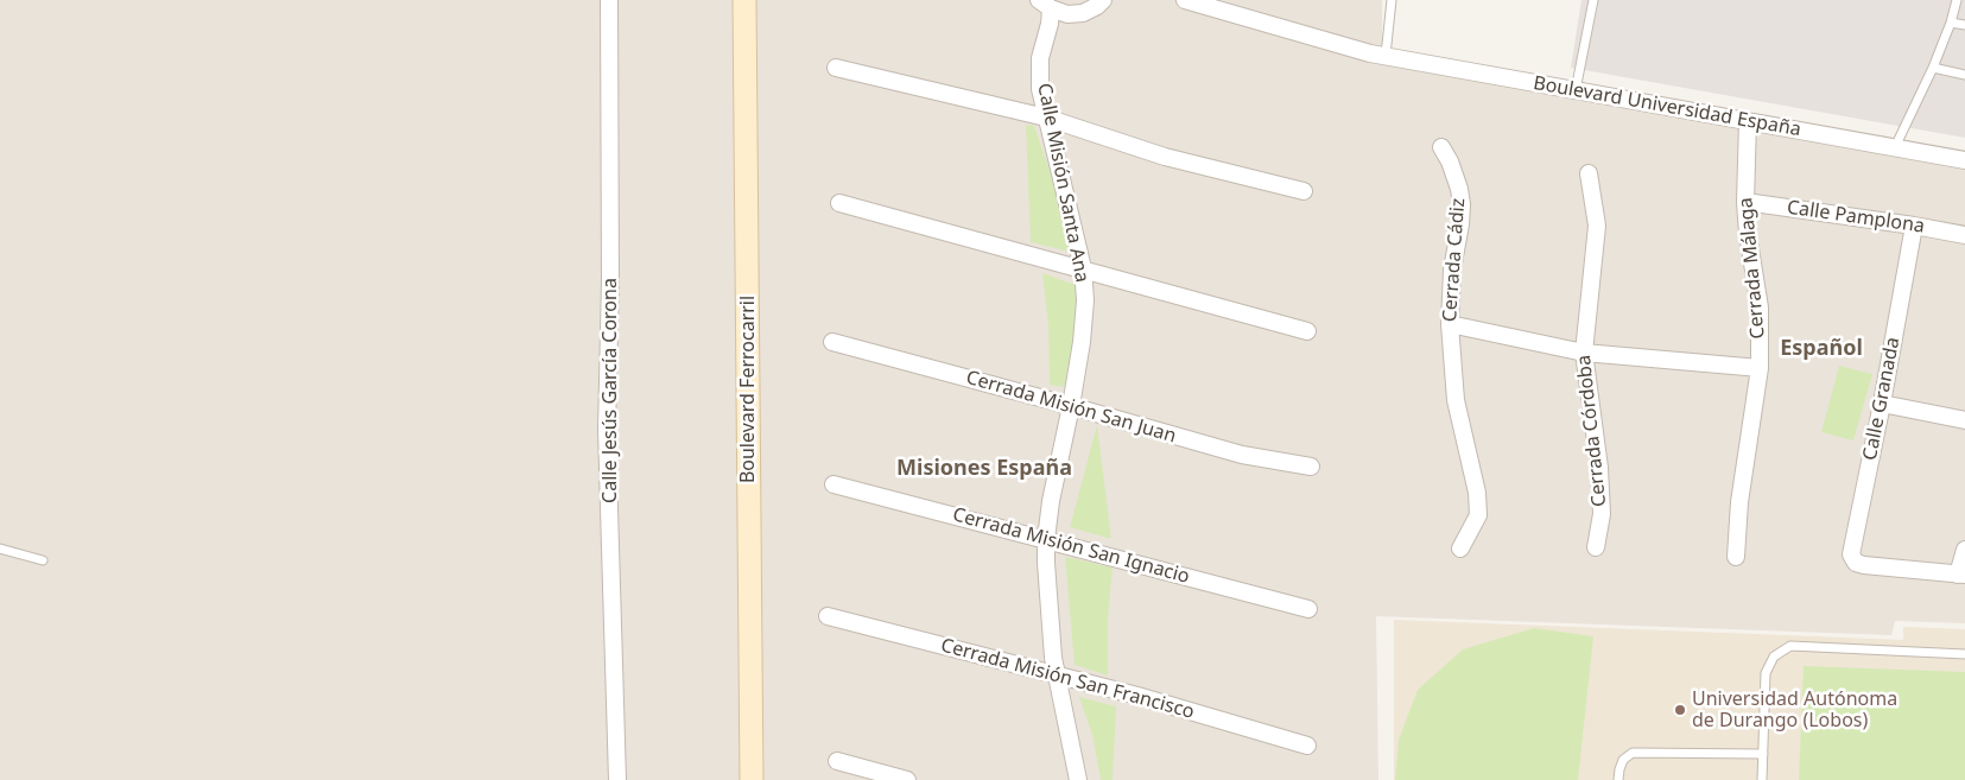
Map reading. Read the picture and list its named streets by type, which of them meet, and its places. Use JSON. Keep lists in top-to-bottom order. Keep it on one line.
{"streets":{"main road":["Boulevard Ferrocarril"],"street":["Boulevard Universidad España","Calle Misión Santa Ana","Calle Pamplona","Cerrada Cádiz","Cerrada Málaga","Calle Jesús García Corona","Calle Granada","Cerrada Misión San Juan","Cerrada Córdoba","Cerrada Misión San Ignacio","Cerrada Misión San Francisco"]},"crossings":[["Boulevard Universidad España","Cerrada Málaga"],["Calle Misión Santa Ana","Cerrada Misión San Juan"],["Calle Misión Santa Ana","Cerrada Misión San Ignacio"],["Calle Misión Santa Ana","Cerrada Misión San Francisco"],["Calle Pamplona","Cerrada Málaga"],["Calle Pamplona","Calle Granada"]],"districts":["Español","Misiones España"],"places":["Universidad Autónoma de Durango (Lobos)"]}
